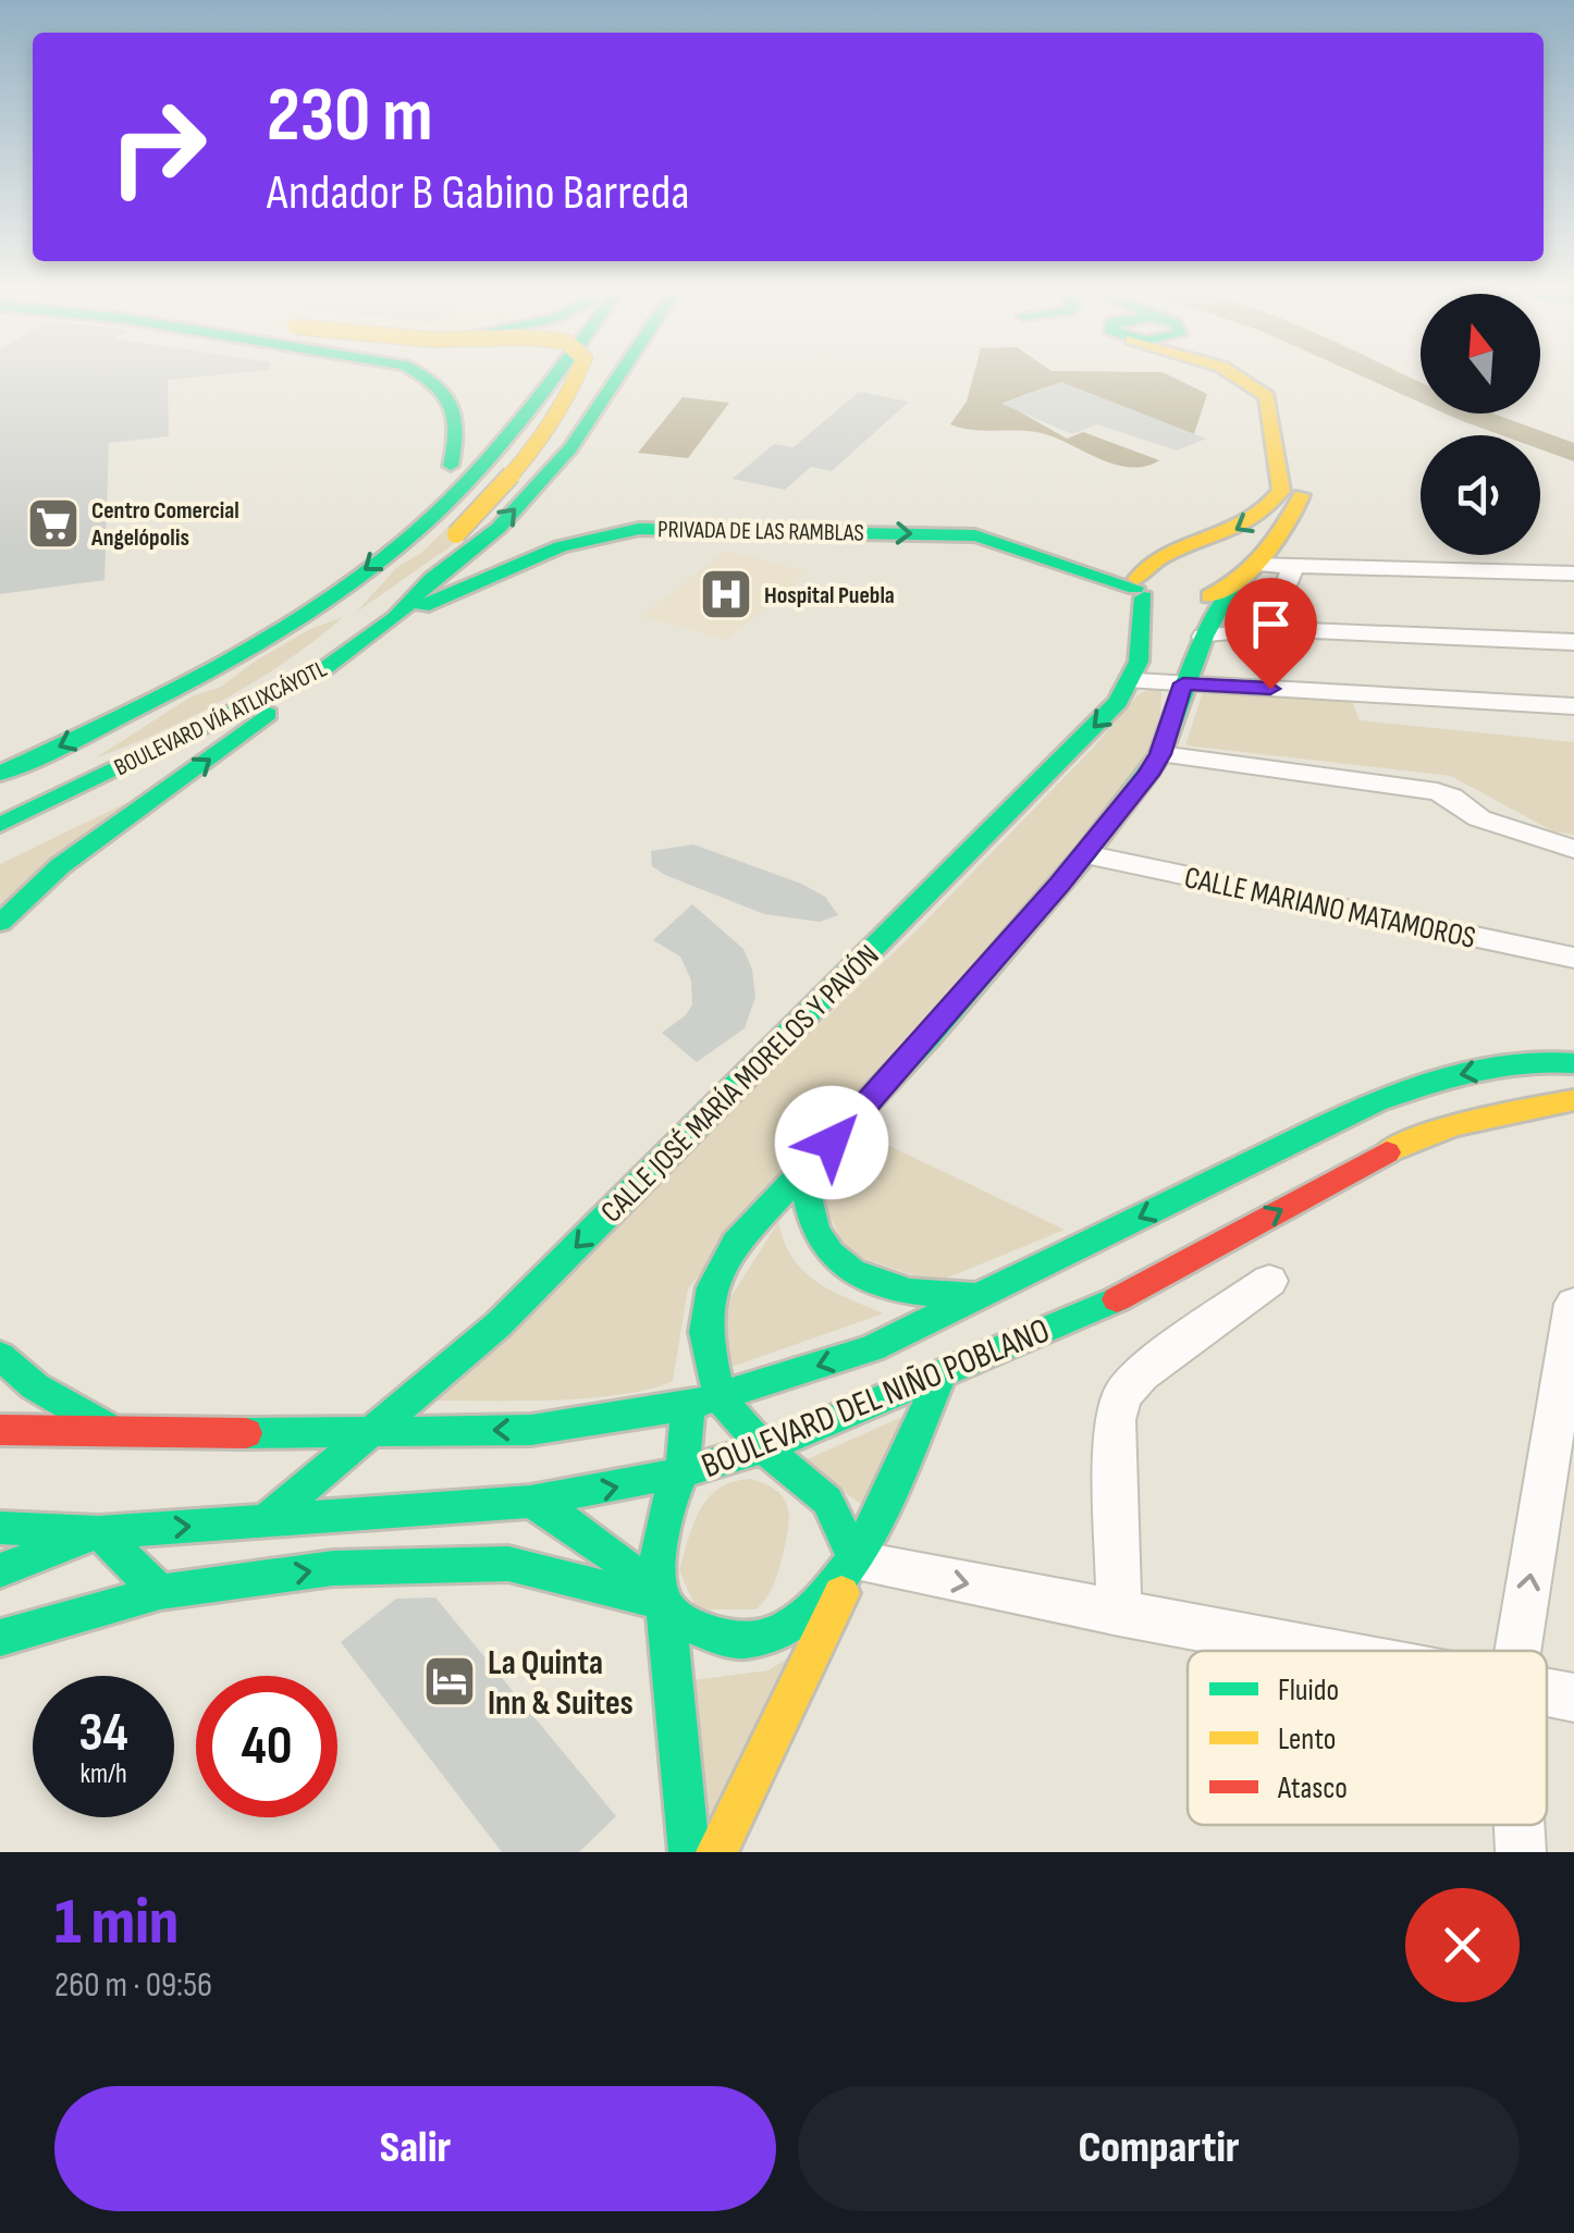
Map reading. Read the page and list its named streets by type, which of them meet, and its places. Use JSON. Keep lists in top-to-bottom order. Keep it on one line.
{"streets":{"main road":["PRIVADA DE LAS RAMBLAS","BOULEVARD VÍA ATLIXCÁYOTL","CALLE JOSÉ MARÍA MORELOS Y PAVÓN","BOULEVARD DEL NIÑO POBLANO"],"street":["CALLE MARIANO MATAMOROS"]},"crossings":[["PRIVADA DE LAS RAMBLAS","BOULEVARD VÍA ATLIXCÁYOTL"],["CALLE JOSÉ MARÍA MORELOS Y PAVÓN","BOULEVARD DEL NIÑO POBLANO"]],"one_way":["PRIVADA DE LAS RAMBLAS"],"places":{"supermarket":["Centro Comercial Angelópolis"],"hospital":["Hospital Puebla"],"hotel":["La Quinta Inn & Suites"]},"legend":["Fluido","Lento","Atasco"],"north":"top","page":{"turn":["230 m","Andador B Gabino Barreda"],"speed":"34 km/h","limit":"40","heading":["1 min","260 m · 09:56"],"buttons":["Salir","Compartir"]}}
